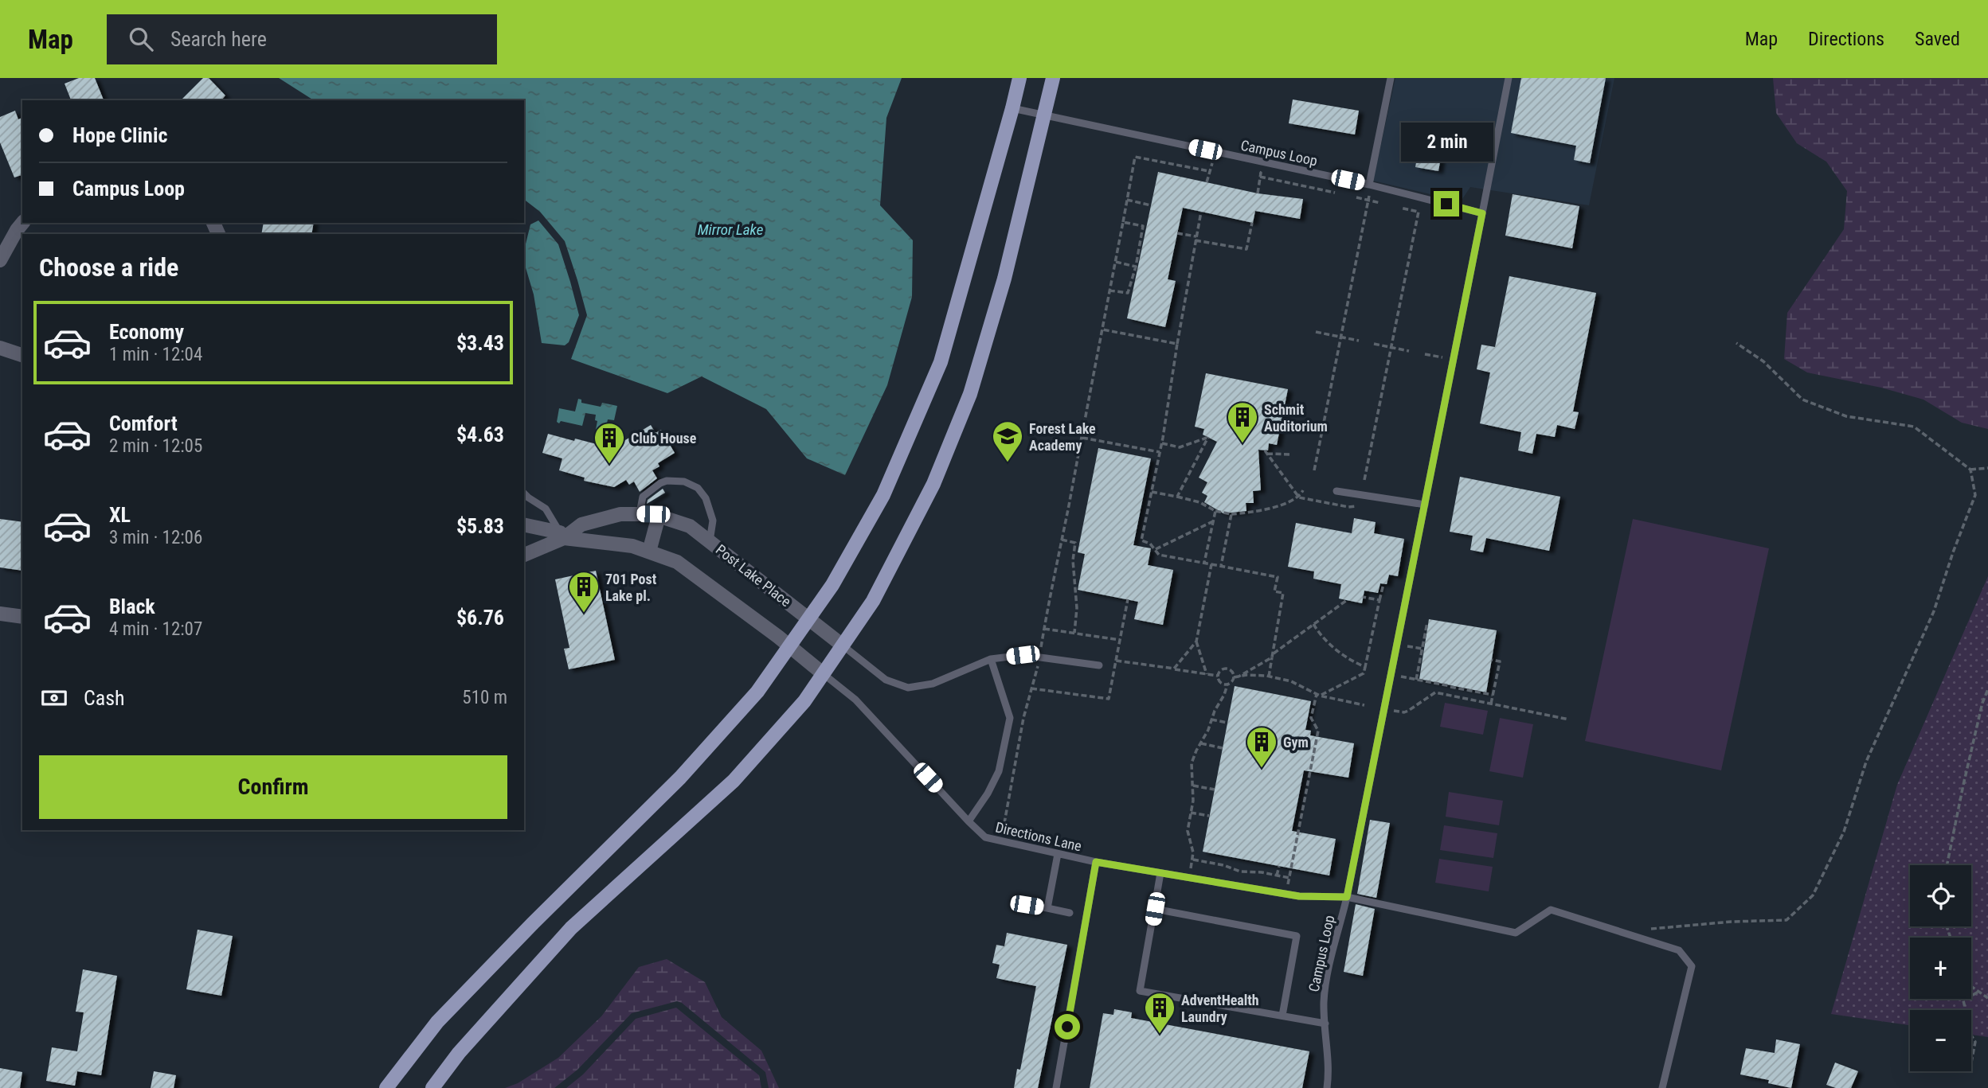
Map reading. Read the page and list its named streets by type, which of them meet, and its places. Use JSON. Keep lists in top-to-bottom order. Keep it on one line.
{"streets":{"street":["Post Lake Place"],"lane":["Campus Loop","Directions Lane"]},"crossings":[["Campus Loop","Directions Lane"],["Post Lake Place","Directions Lane"]],"water":["Mirror Lake"],"places":{"building":["Schmit Auditorium","Club House","701 Post Lake pl.","Gym","AdventHealth Laundry"],"school or university":["Forest Lake Academy"]},"page":{"header":"Map","search":"Search here","nav":["Map","Directions","Saved"],"banner":["Hope Clinic","Campus Loop"],"bubble":"2 min","heading":"Choose a ride","list":[{"name":"Economy","note":"1 min · 12:04","value":"$3.43"},{"name":"Comfort","note":"2 min · 12:05","value":"$4.63"},{"name":"XL","note":"3 min · 12:06","value":"$5.83"},{"name":"Black","note":"4 min · 12:07","value":"$6.76"}],"pay":["Cash","510 m"],"buttons":"Confirm","map_buttons":["+","−"]}}
